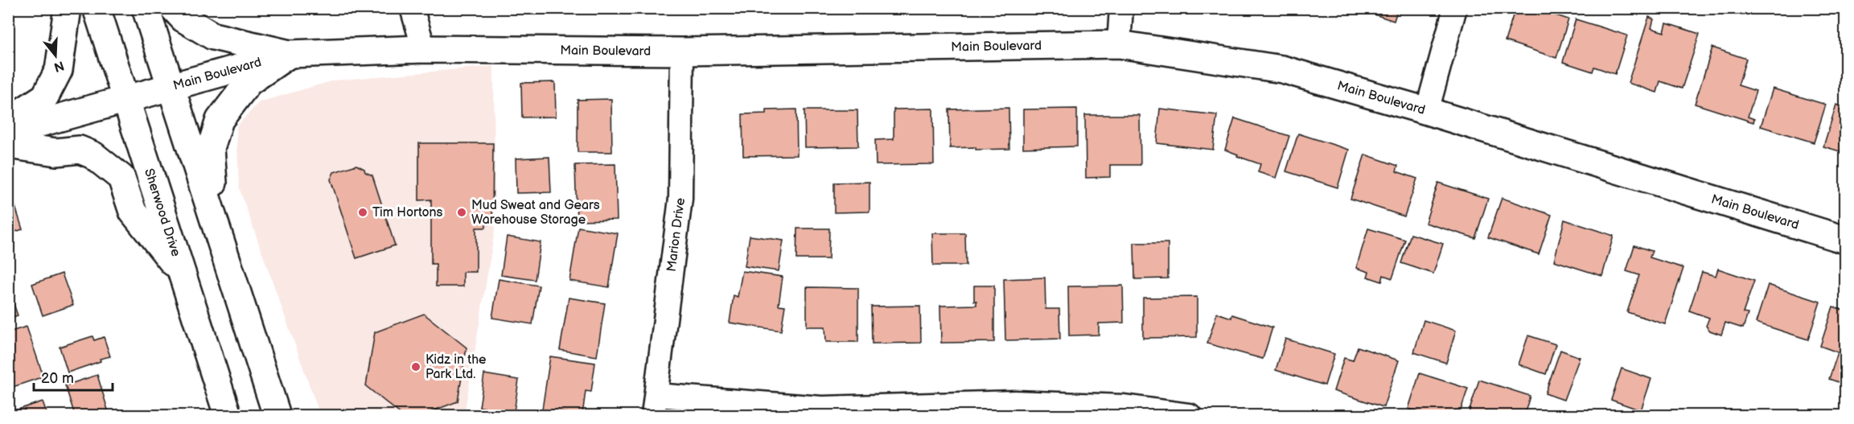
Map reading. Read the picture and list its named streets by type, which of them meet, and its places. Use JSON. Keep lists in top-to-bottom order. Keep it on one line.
{"streets":{"street":["Main Boulevard","Sherwood Drive","Marion Drive"]},"crossings":[["Main Boulevard","Sherwood Drive"],["Main Boulevard","Marion Drive"]],"places":["Tim Hortons","Mud Sweat and Gears Warehouse Storage","Kidz in the Park Ltd."],"scale_bar":"20 m","north":"bottom"}
